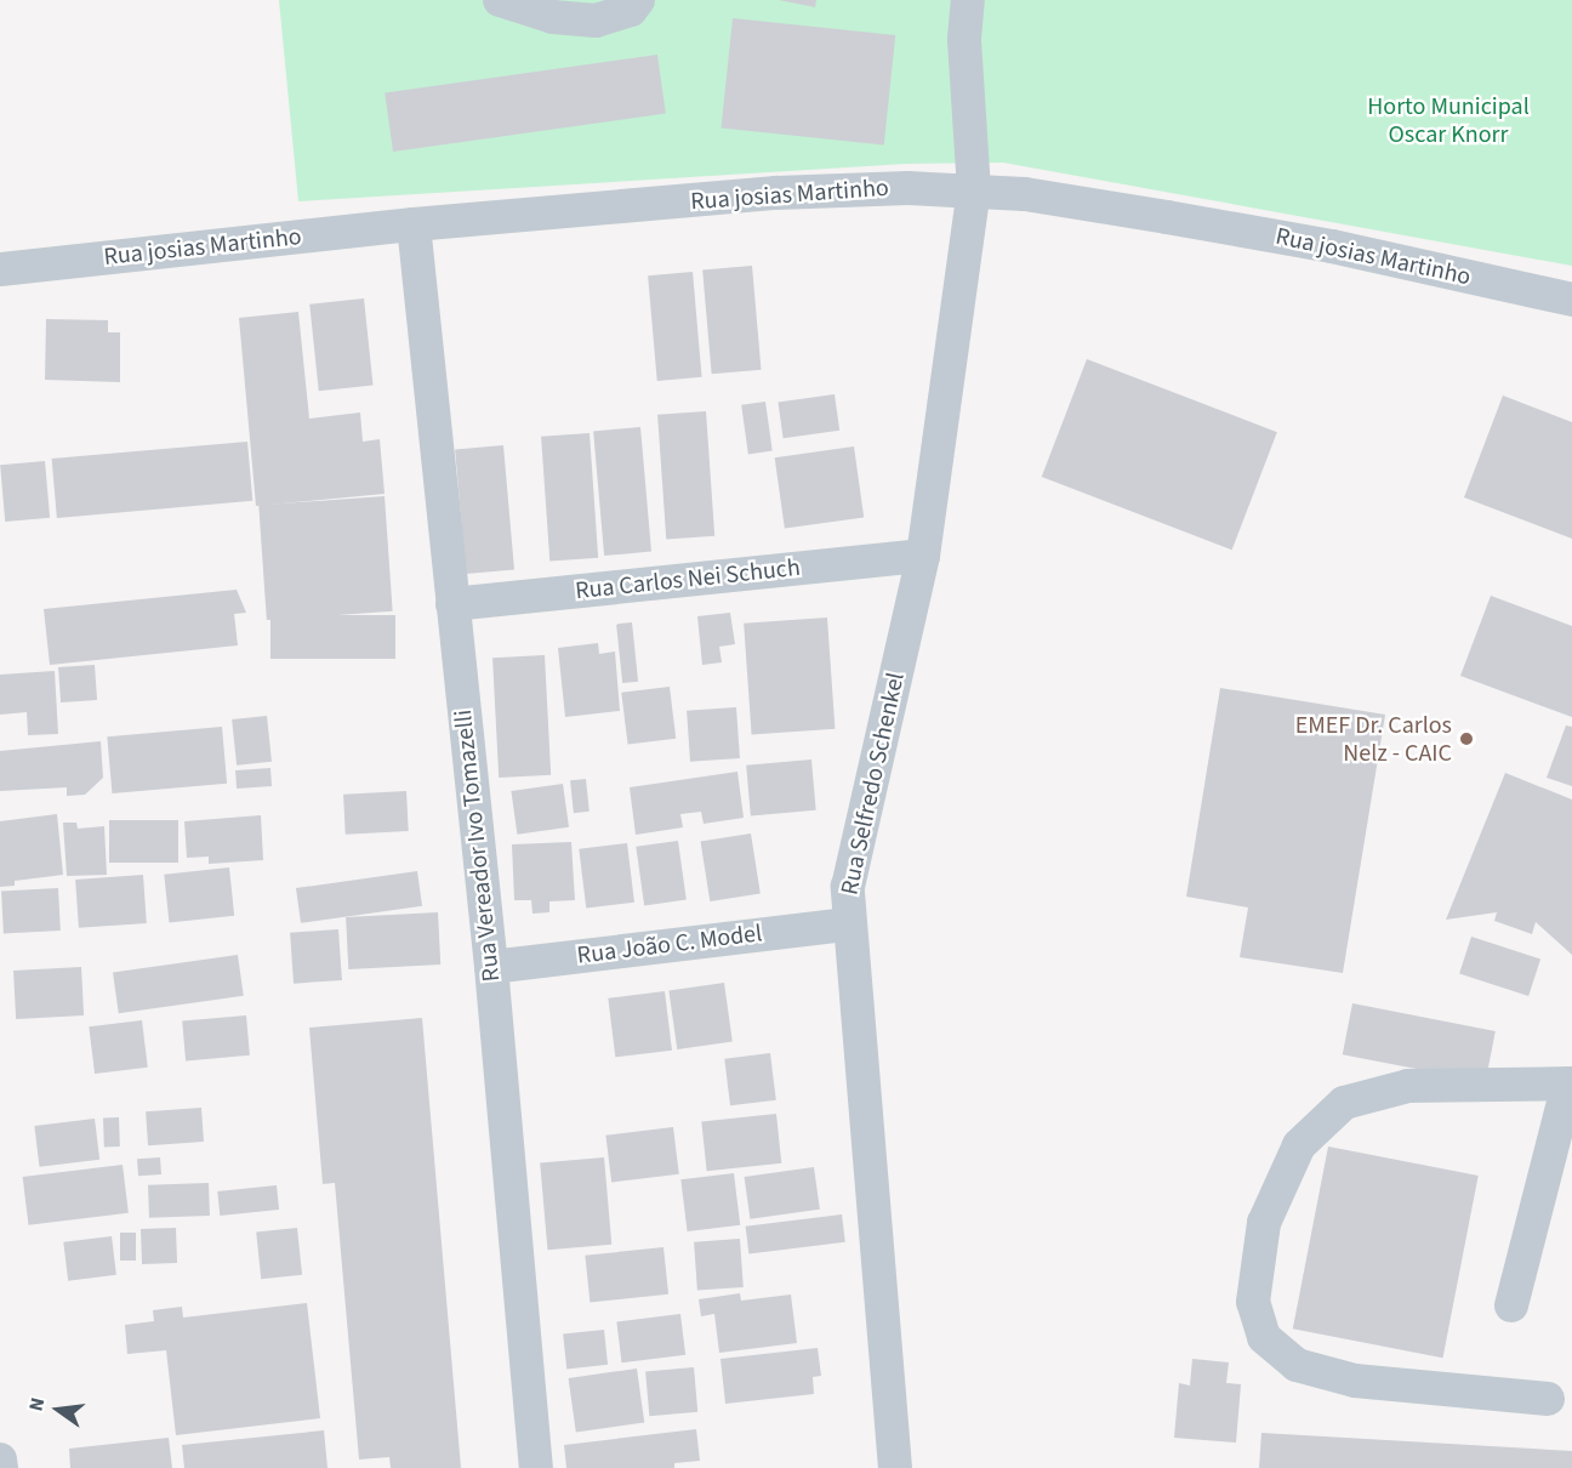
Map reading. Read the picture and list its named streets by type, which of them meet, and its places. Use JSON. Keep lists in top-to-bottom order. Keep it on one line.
{"streets":{"street":["Rua josias Martinho","Rua Carlos Nei Schuch","Rua Selfredo Schenkel","Rua Vereador Ivo Tomazelli","Rua João C. Model"]},"crossings":[["Rua josias Martinho","Rua Selfredo Schenkel"],["Rua josias Martinho","Rua Vereador Ivo Tomazelli"],["Rua Carlos Nei Schuch","Rua Selfredo Schenkel"],["Rua Carlos Nei Schuch","Rua Vereador Ivo Tomazelli"],["Rua Selfredo Schenkel","Rua João C. Model"],["Rua Vereador Ivo Tomazelli","Rua João C. Model"]],"parks":["Horto Municipal Oscar Knorr"],"places":["EMEF Dr. Carlos Nelz - CAIC"],"north":"left"}
